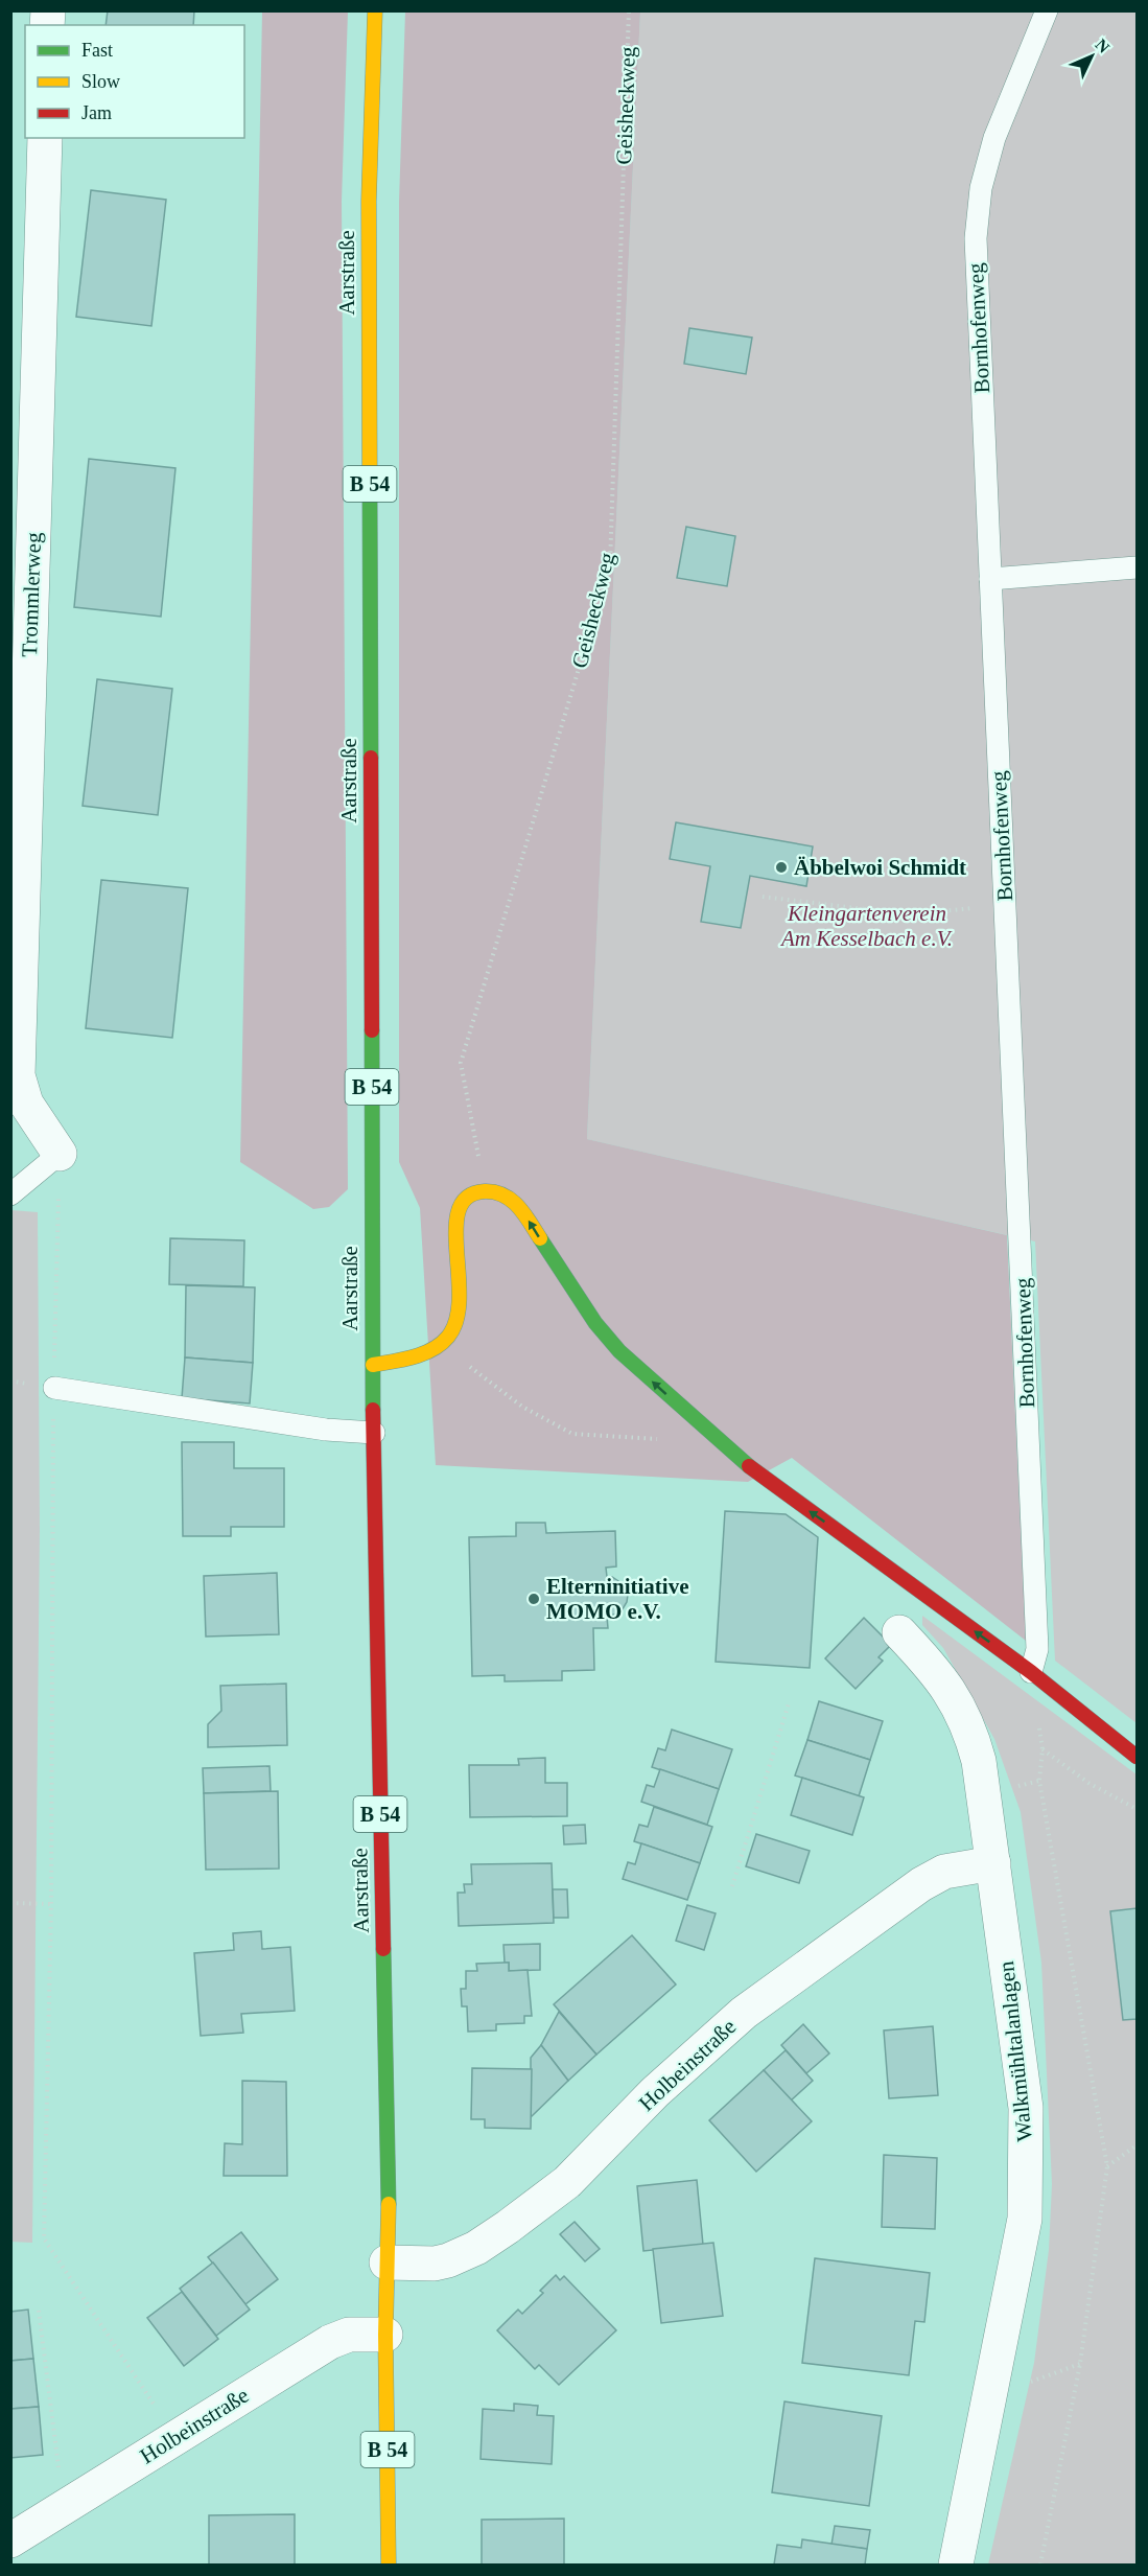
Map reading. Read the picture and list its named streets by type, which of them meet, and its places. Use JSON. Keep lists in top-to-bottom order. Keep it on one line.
{"streets":{"main road":["Aarstraße","B 54"],"street":["Trommlerweg","Walkmühltalanlagen","Holbeinstraße"],"lane":["Bornhofenweg"],"path":["Geisheckweg"]},"crossings":[["Aarstraße","Holbeinstraße"],["Walkmühltalanlagen","Holbeinstraße"]],"parks":["Kleingartenverein Am Kesselbach e.V."],"places":["Äbbelwoi Schmidt","Elterninitiative MOMO e.V."],"legend":["Fast","Slow","Jam"],"north":"top right"}
